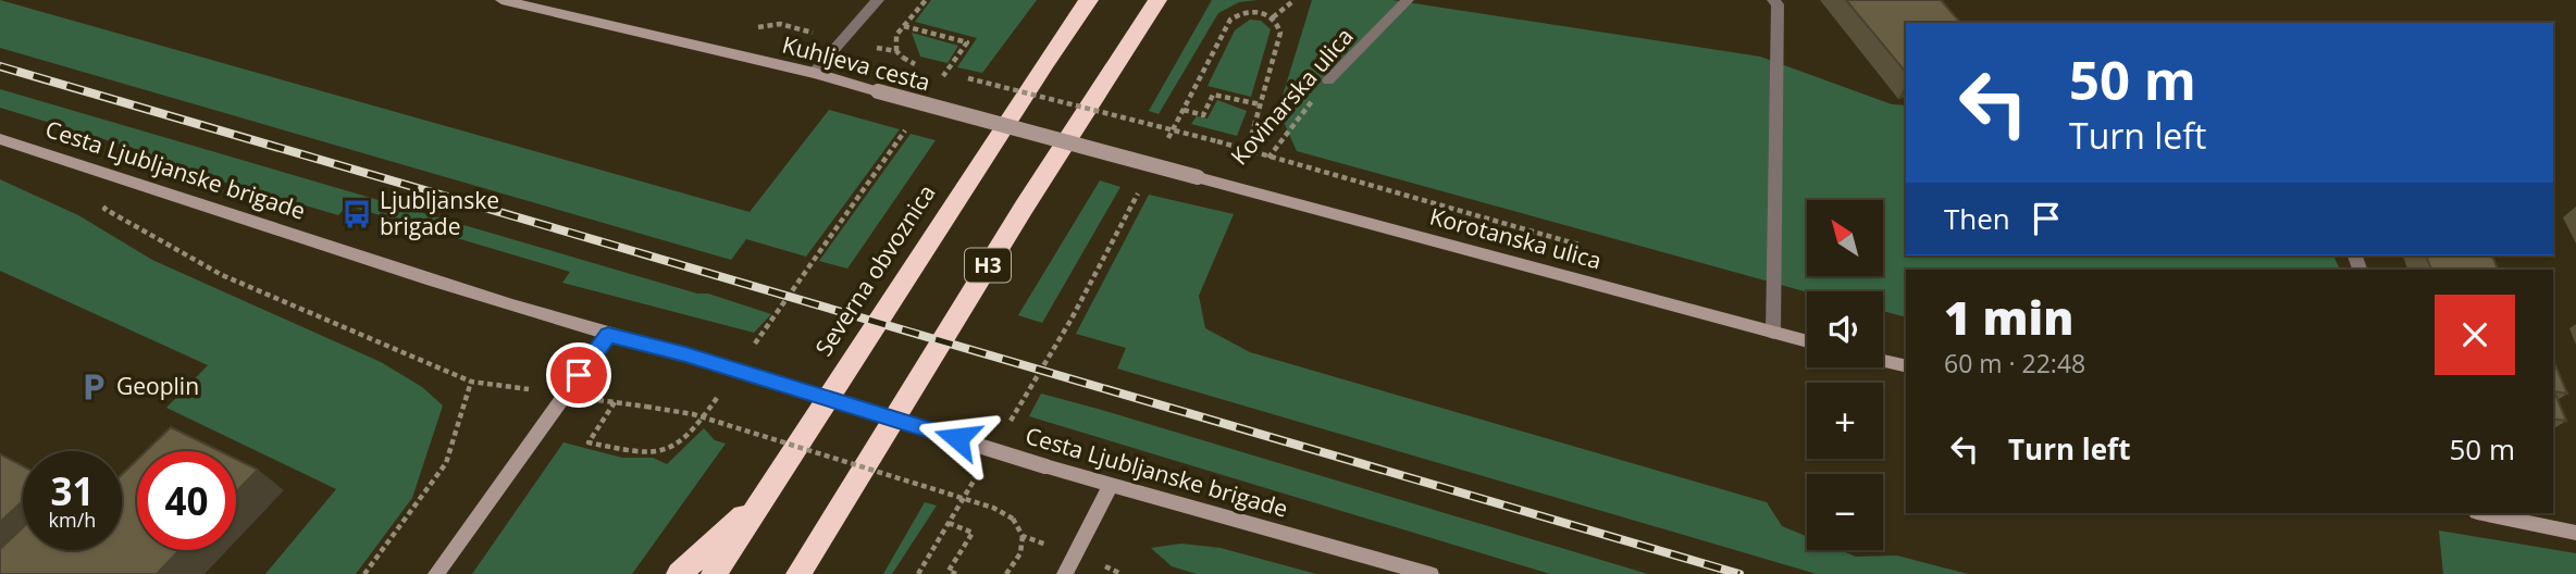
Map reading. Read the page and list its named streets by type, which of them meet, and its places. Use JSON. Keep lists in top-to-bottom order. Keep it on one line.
{"streets":{"highway":["H3","Severna obvoznica"],"street":["Kuhljeva cesta","Kovinarska ulica","Cesta Ljubljanske brigade","Korotanska ulica"]},"crossings":[["Kuhljeva cesta","Korotanska ulica"],["Kovinarska ulica","Korotanska ulica"]],"places":{"bus stop":["Ljubljanske brigade"],"parking":["Geoplin"]},"north":"top left","page":{"turn":["50 m","Turn left"],"then":"Then","map_buttons":["+","−"],"heading":["1 min","60 m · 22:48"],"list":[{"name":"Turn left","value":"50 m"}],"speed":"31 km/h","limit":"40"}}
